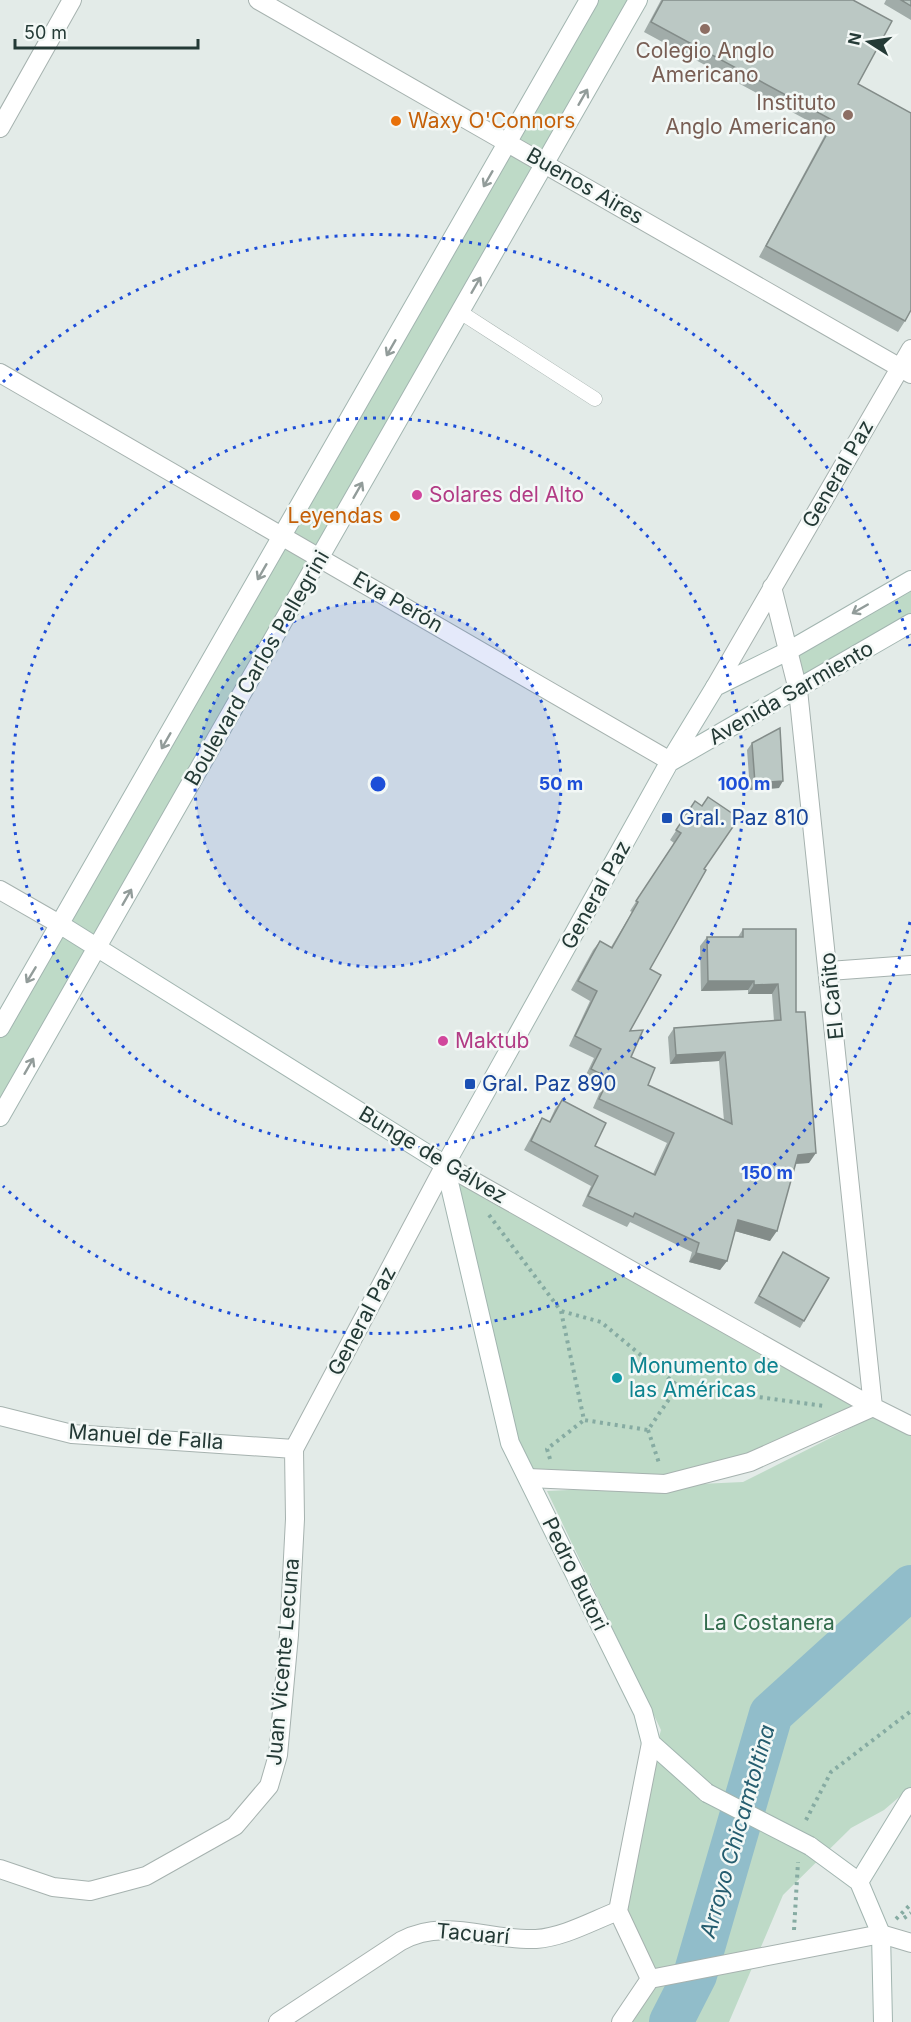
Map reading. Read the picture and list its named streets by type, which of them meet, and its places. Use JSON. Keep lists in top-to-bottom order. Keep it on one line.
{"streets":{"street":["Buenos Aires","General Paz","Eva Perón","Boulevard Carlos Pellegrini","Avenida Sarmiento","El Cañito","Bunge de Gálvez","Manuel de Falla","Pedro Butori","Juan Vicente Lecuna","Tacuarí"]},"crossings":[["Buenos Aires","General Paz"],["Buenos Aires","Boulevard Carlos Pellegrini"],["General Paz","Eva Perón"],["General Paz","Avenida Sarmiento"],["General Paz","El Cañito"],["General Paz","Bunge de Gálvez"],["General Paz","Manuel de Falla"],["General Paz","Pedro Butori"],["General Paz","Juan Vicente Lecuna"],["Eva Perón","Boulevard Carlos Pellegrini"],["Eva Perón","Avenida Sarmiento"],["Boulevard Carlos Pellegrini","Bunge de Gálvez"],["Avenida Sarmiento","El Cañito"],["El Cañito","Bunge de Gálvez"],["Bunge de Gálvez","Pedro Butori"],["Manuel de Falla","Juan Vicente Lecuna"],["Pedro Butori","Tacuarí"]],"water":["Arroyo Chicamtoltina"],"parks":["La Costanera"],"places":{"other":["Colegio Anglo Americano","Instituto Anglo Americano","Waxy O'Connors","Solares del Alto","Leyendas","Maktub","Monumento de las Américas"],"transit":["Gral. Paz 810","Gral. Paz 890"]},"scale_bar":"50 m","north":"left","rings":["50 m","100 m","150 m"]}
